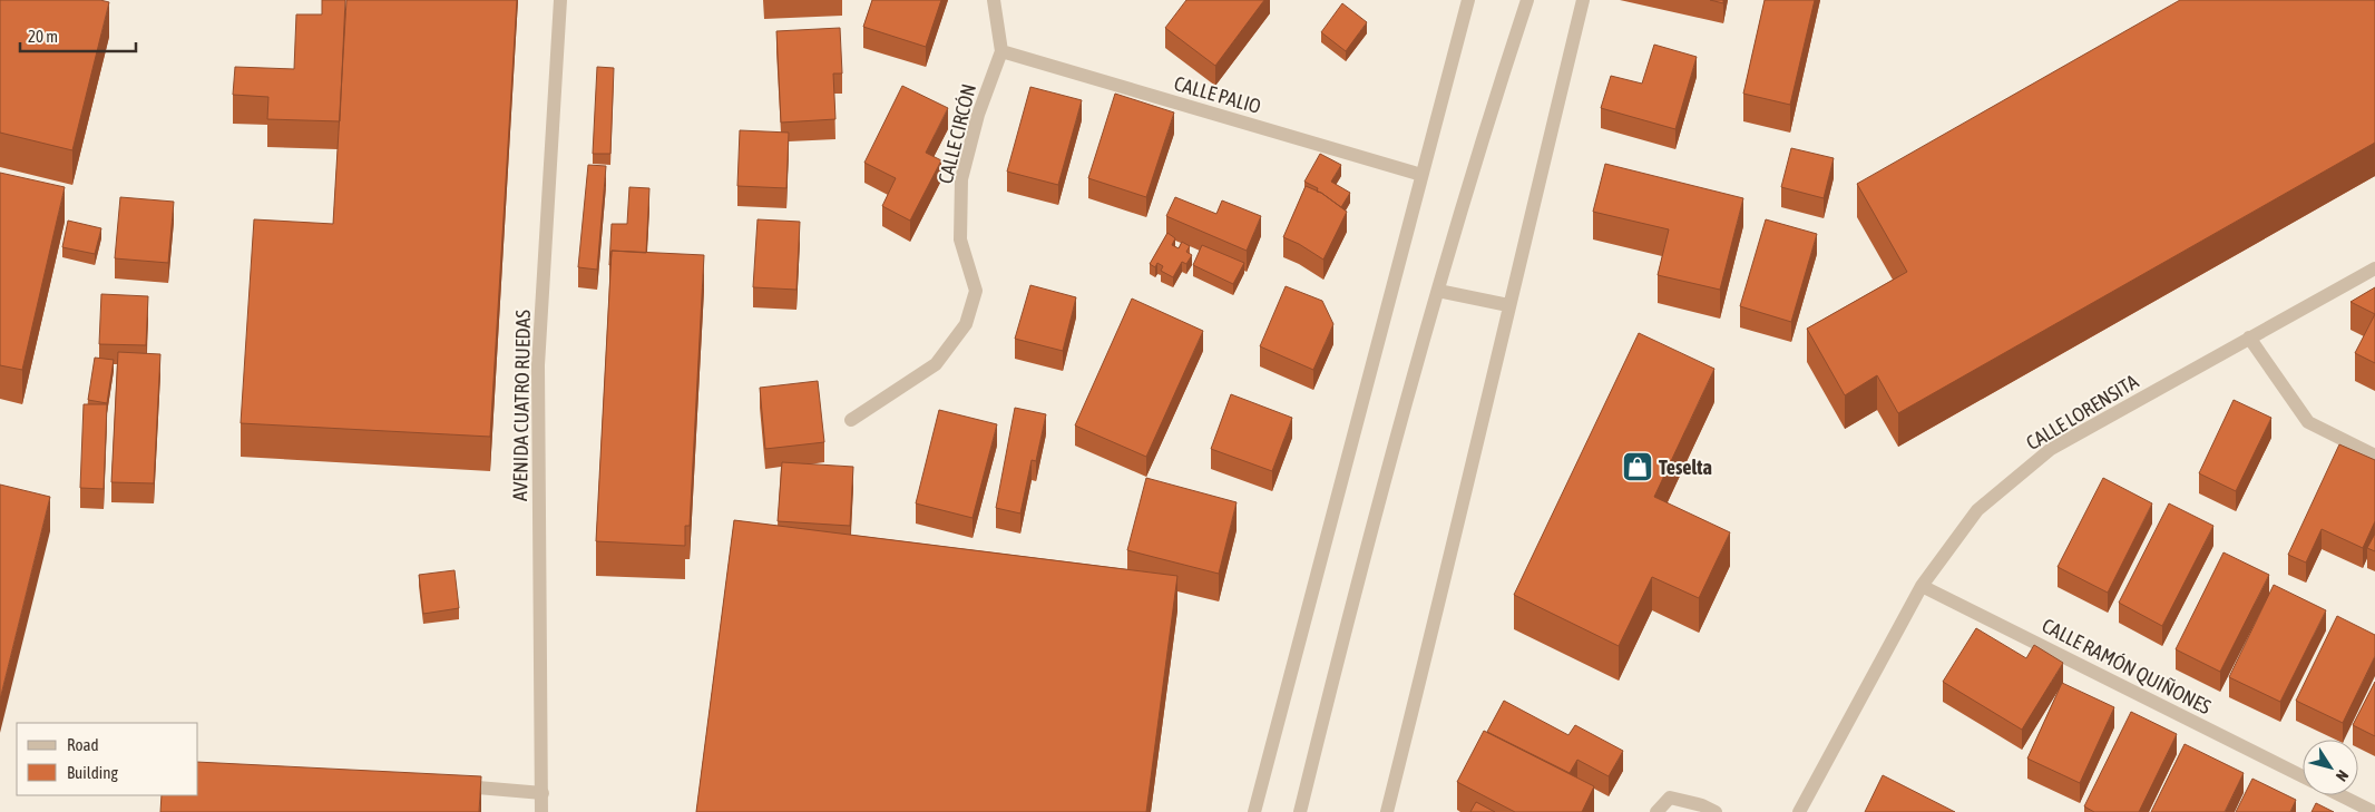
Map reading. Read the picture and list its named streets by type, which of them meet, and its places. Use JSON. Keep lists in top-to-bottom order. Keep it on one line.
{"streets":{"street":["CALLE PALIO","CALLE CIRCÓN","AVENIDA CUATRO RUEDAS","CALLE LORENSITA","CALLE RAMÓN QUIÑONES"]},"crossings":[["CALLE PALIO","CALLE CIRCÓN"],["CALLE LORENSITA","CALLE RAMÓN QUIÑONES"]],"places":{"shop":["Teselta"]},"legend":["Road","Building"],"scale_bar":"20 m","north":"bottom right"}
